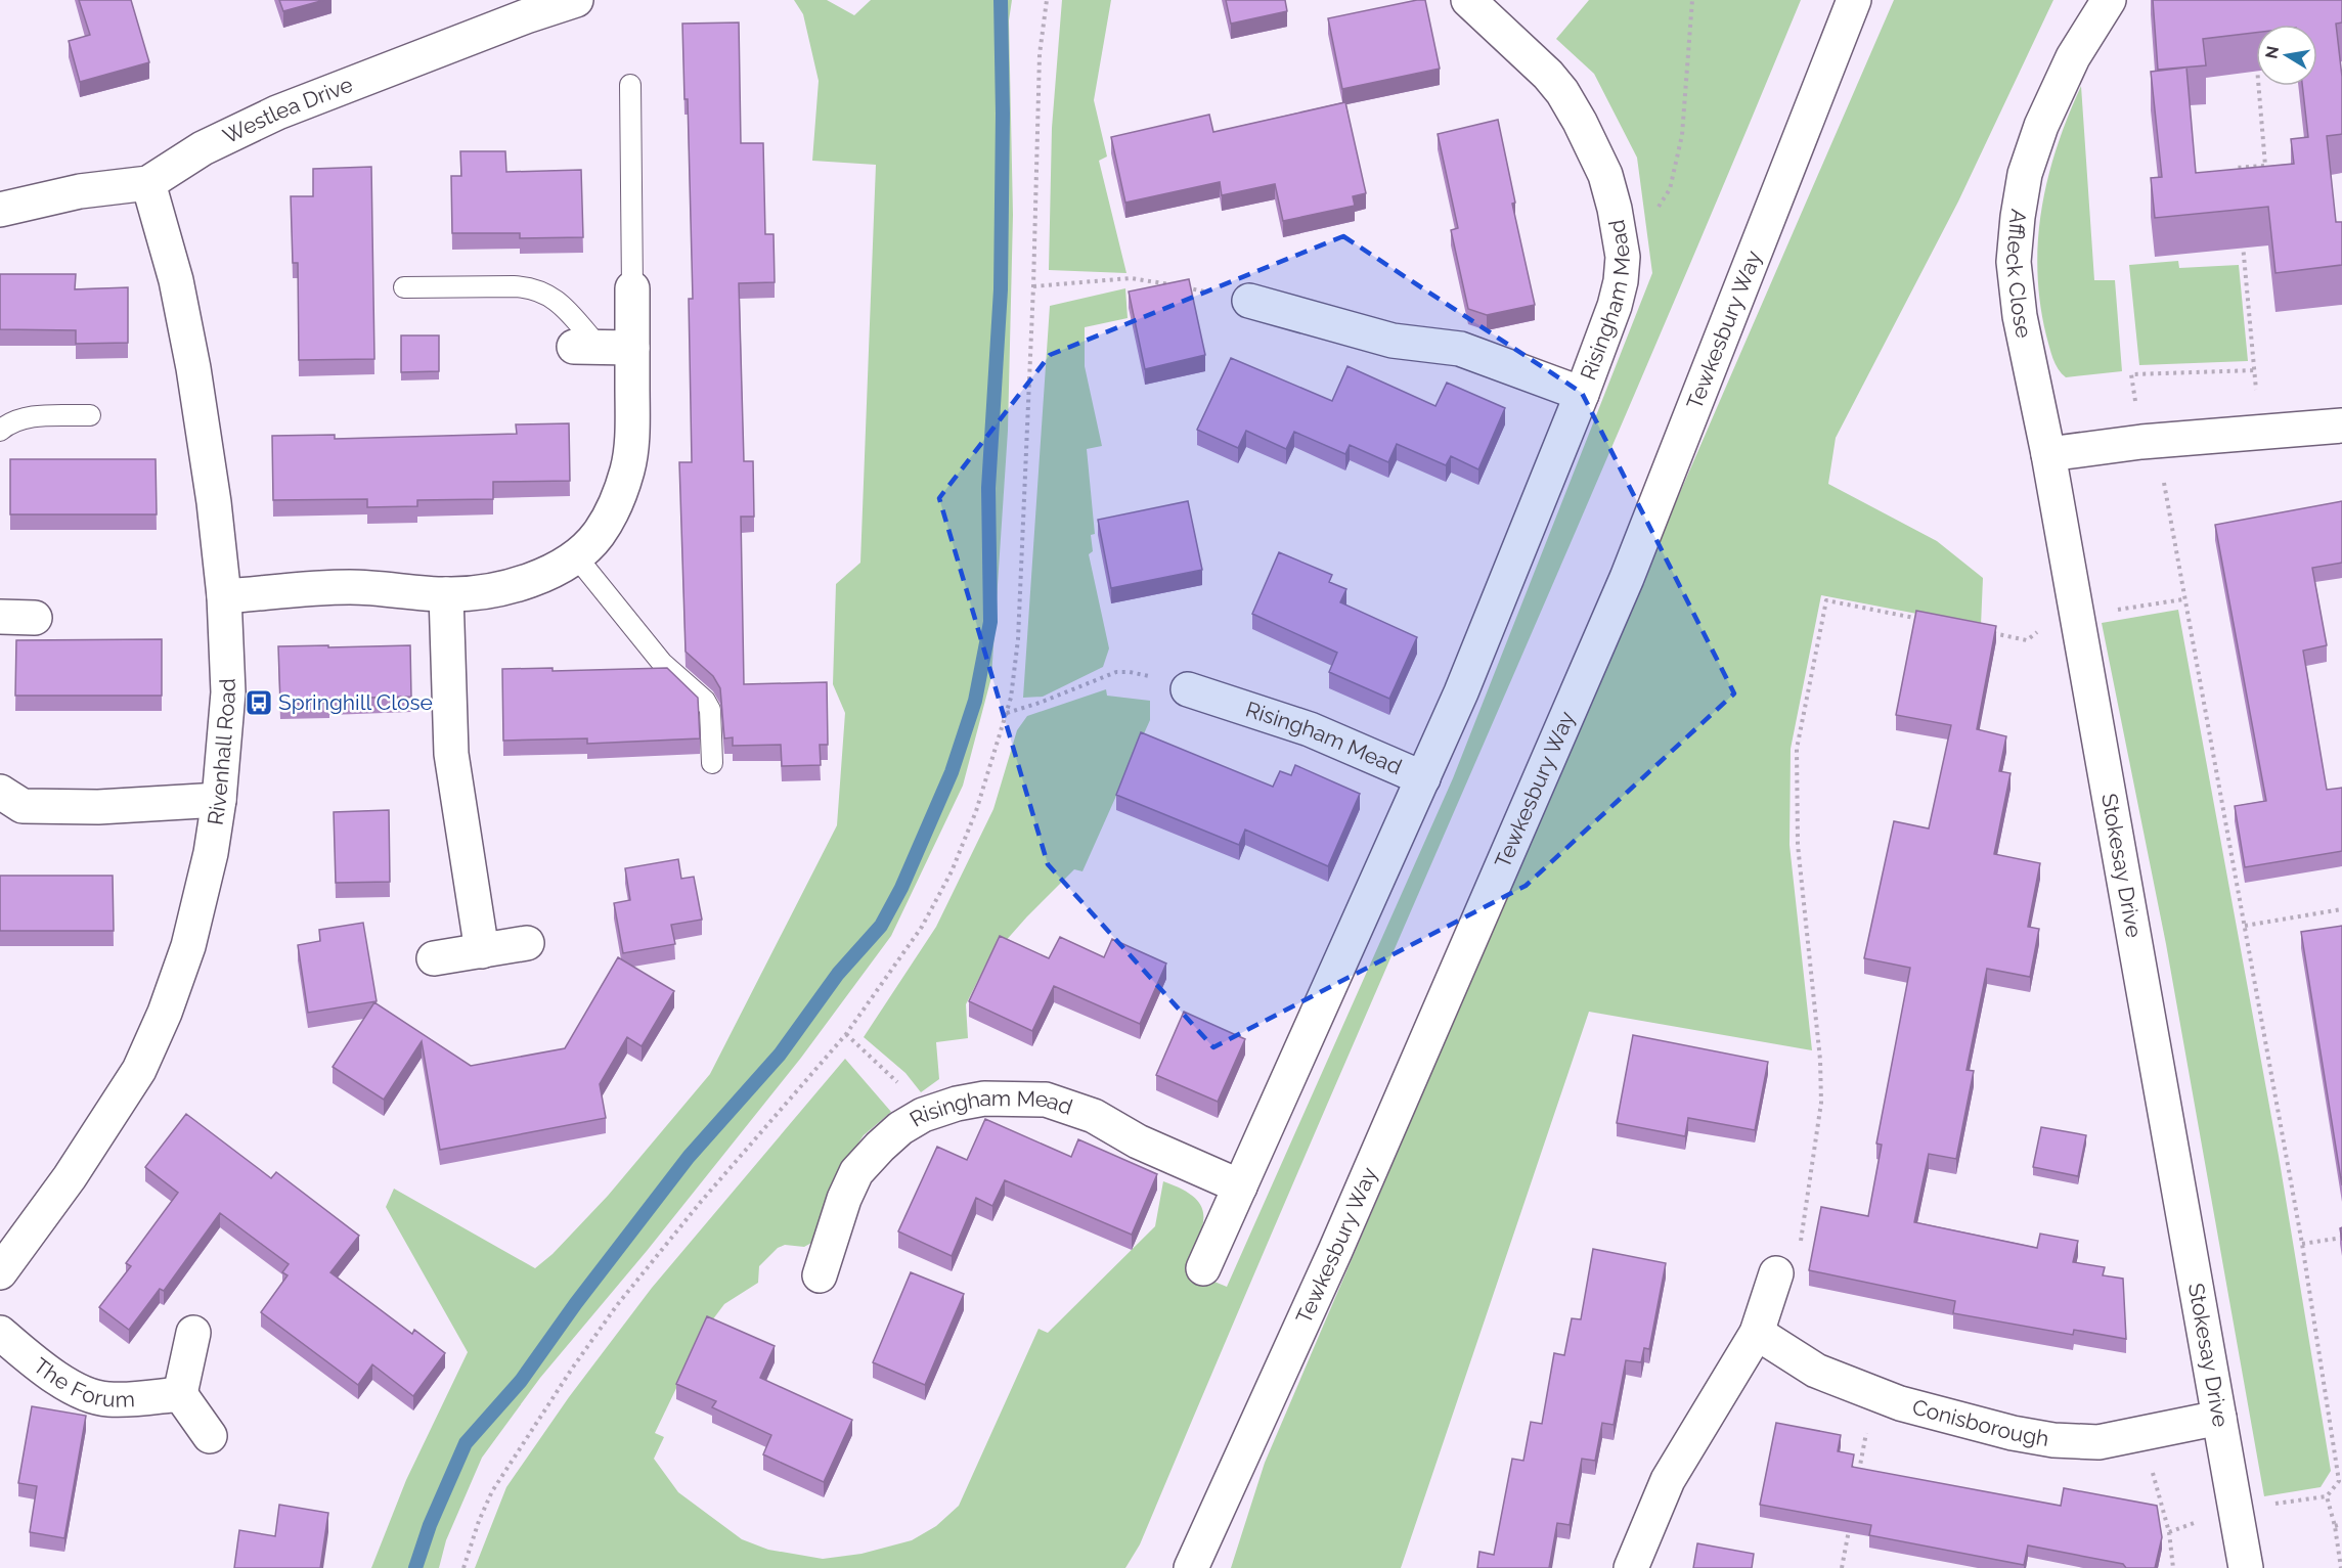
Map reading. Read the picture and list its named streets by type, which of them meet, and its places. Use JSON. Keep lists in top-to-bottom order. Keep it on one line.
{"streets":{"street":["Westlea Drive","Affleck Close","Risingham Mead","Tewkesbury Way","Rivenhall Road","Stokesay Drive","The Forum","Conisborough"]},"crossings":[["Westlea Drive","Rivenhall Road"],["Affleck Close","Stokesay Drive"],["Stokesay Drive","Conisborough"]],"places":{"bus stop":["Springhill Close"]},"north":"left"}
